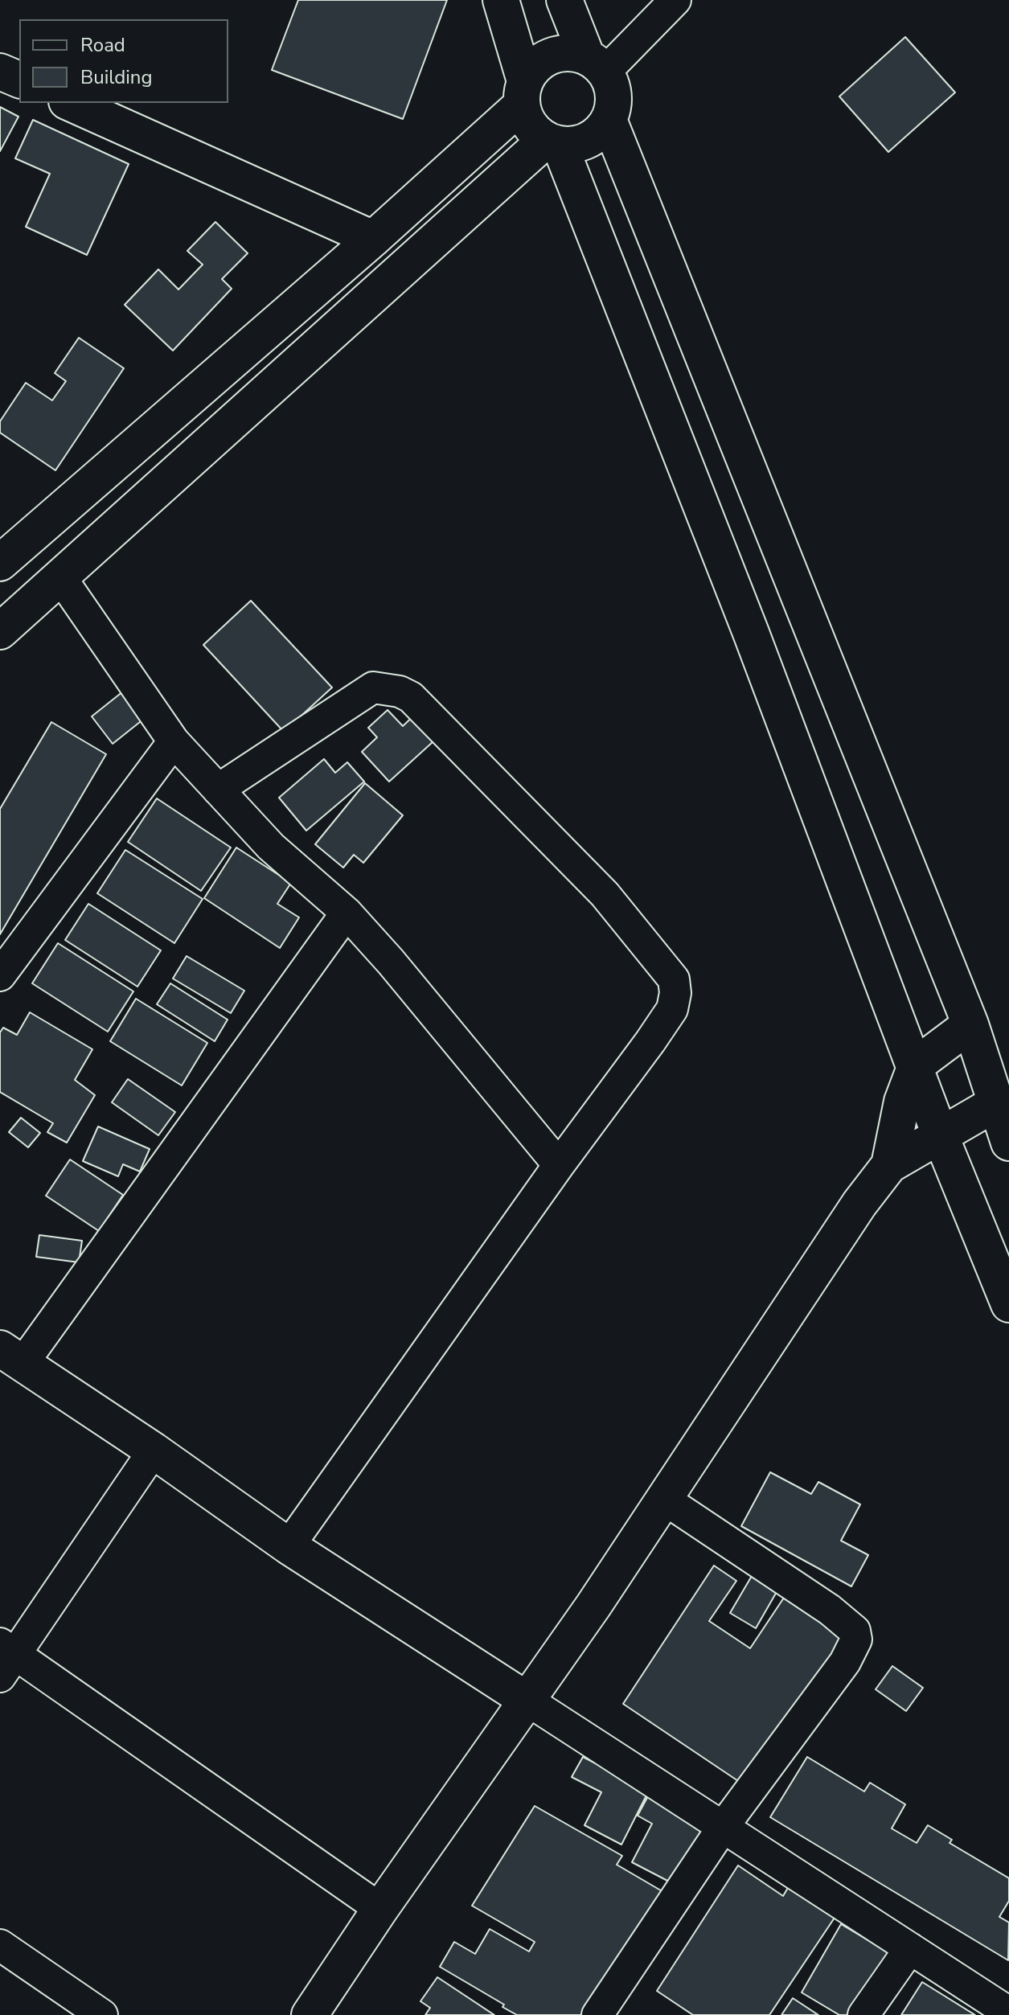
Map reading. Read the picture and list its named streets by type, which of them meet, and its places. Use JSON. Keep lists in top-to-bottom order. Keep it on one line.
{"legend":["Road","Building"]}
